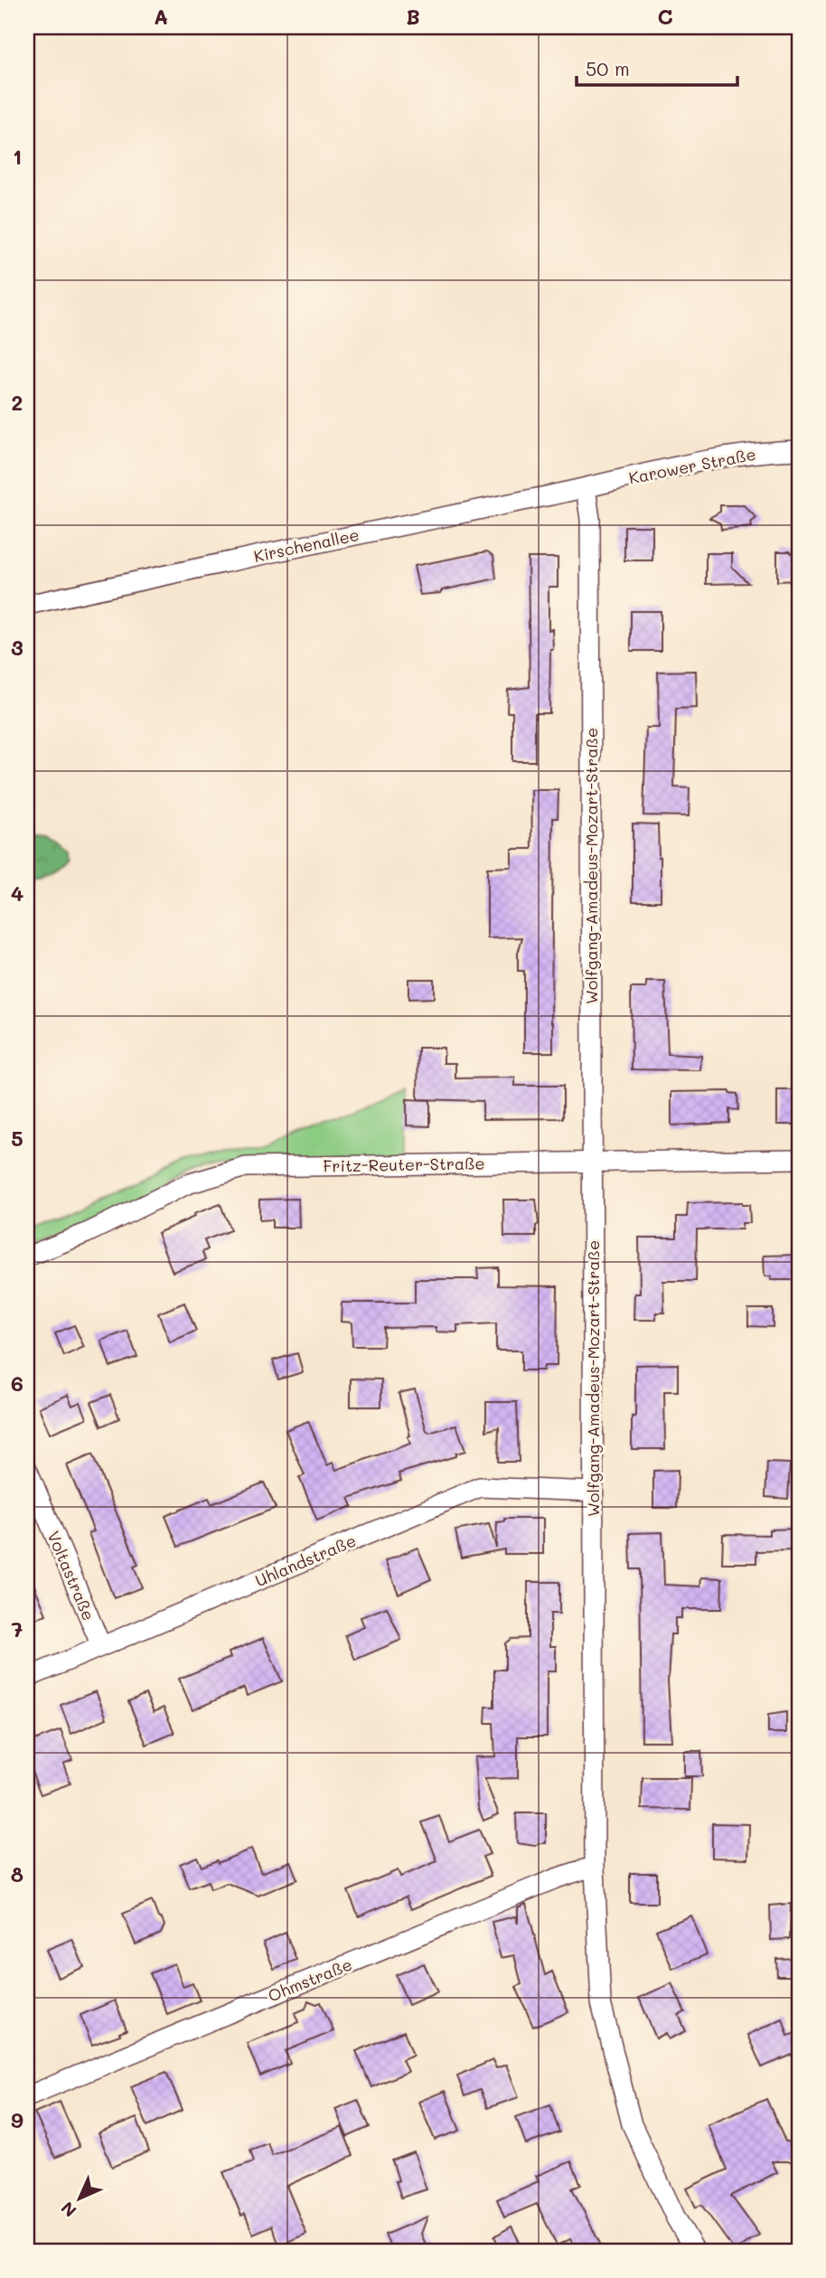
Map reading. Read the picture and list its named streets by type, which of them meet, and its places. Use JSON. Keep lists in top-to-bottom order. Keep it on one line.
{"streets":{"street":["Karower Straße","Kirschenallee","Wolfgang-Amadeus-Mozart-Straße","Fritz-Reuter-Straße","Uhlandstraße","Voltastraße","Ohmstraße"]},"crossings":[["Karower Straße","Kirschenallee"],["Karower Straße","Wolfgang-Amadeus-Mozart-Straße"],["Kirschenallee","Wolfgang-Amadeus-Mozart-Straße"],["Wolfgang-Amadeus-Mozart-Straße","Fritz-Reuter-Straße"],["Wolfgang-Amadeus-Mozart-Straße","Uhlandstraße"],["Wolfgang-Amadeus-Mozart-Straße","Ohmstraße"],["Uhlandstraße","Voltastraße"]],"scale_bar":"50 m","north":"bottom left","grid":{"columns":["A","B","C"],"rows":["1","2","3","4","5","6","7","8","9"]}}
